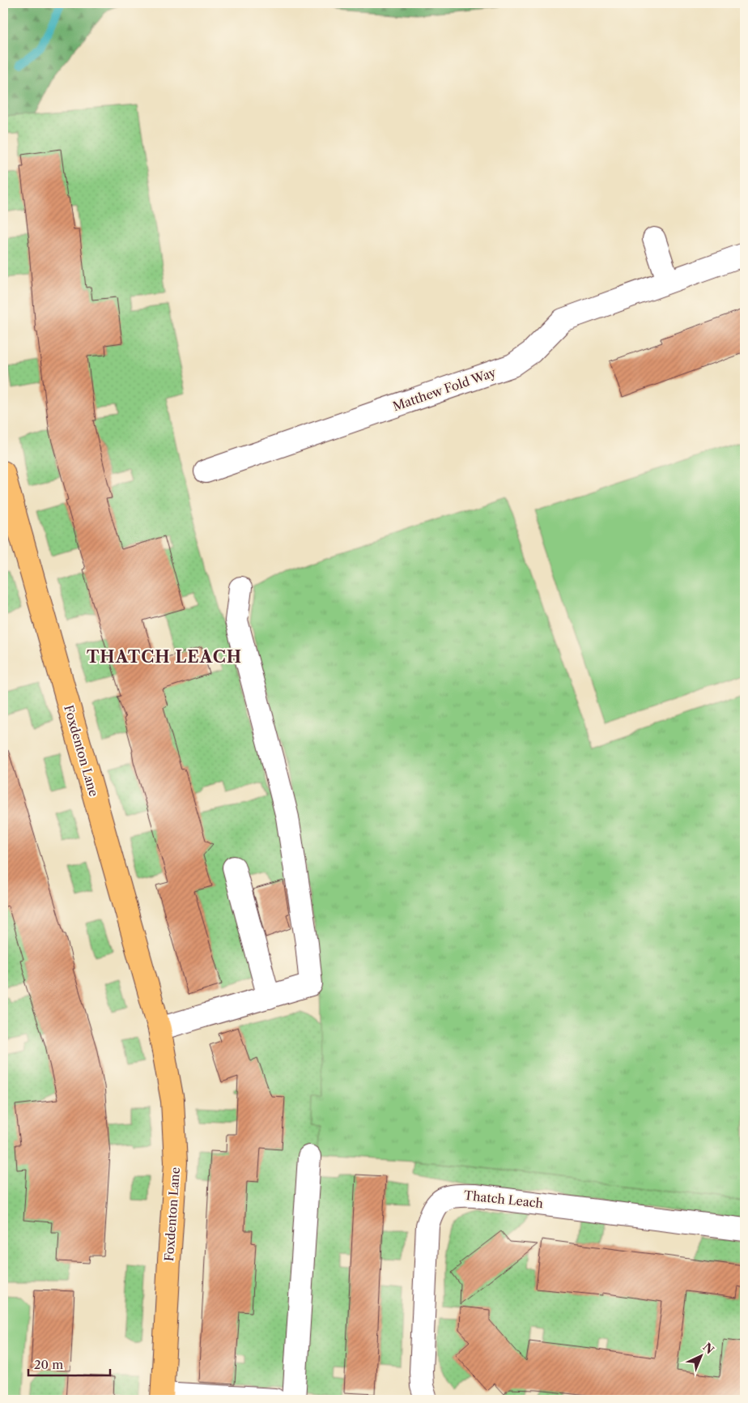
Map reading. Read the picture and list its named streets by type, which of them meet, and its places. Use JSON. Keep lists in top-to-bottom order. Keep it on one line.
{"streets":{"main road":["Foxdenton Lane"],"street":["Matthew Fold Way","Thatch Leach"]},"districts":["THATCH LEACH"],"scale_bar":"20 m","north":"top right"}
